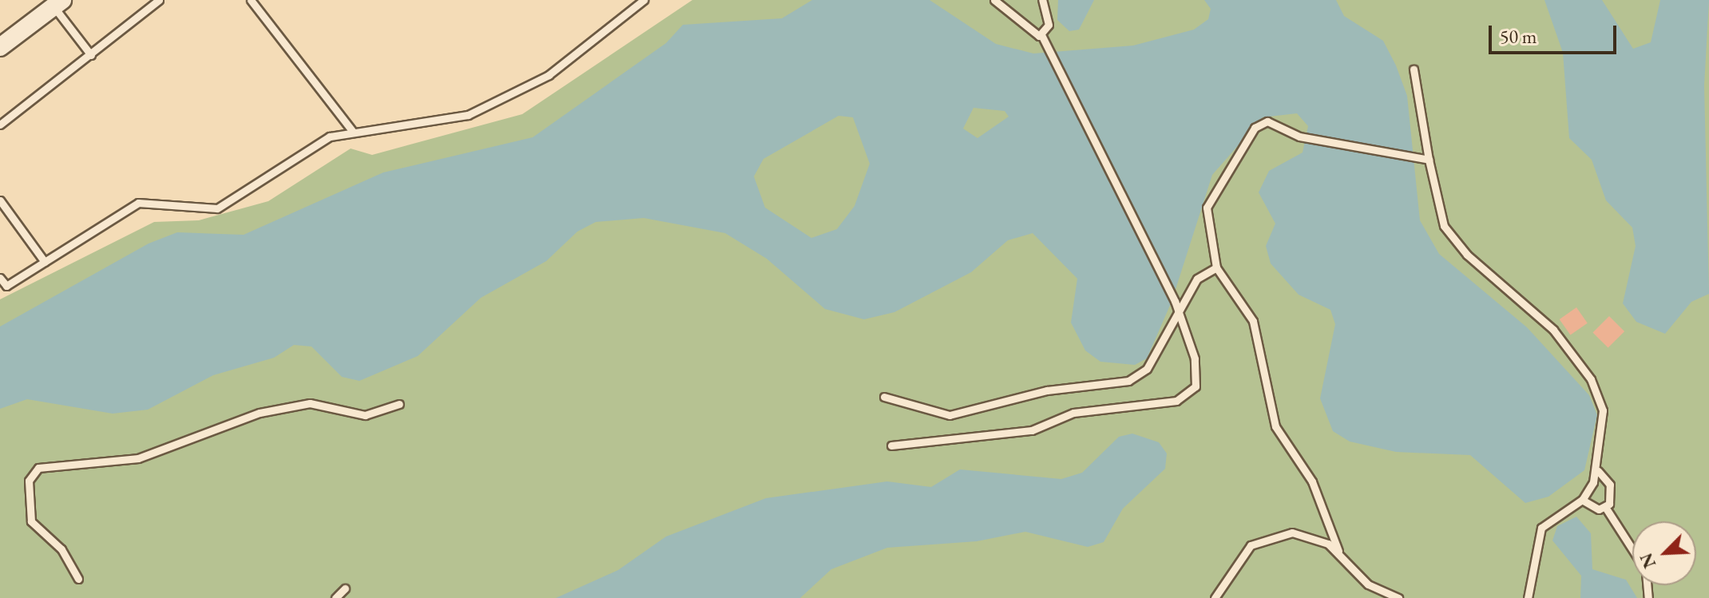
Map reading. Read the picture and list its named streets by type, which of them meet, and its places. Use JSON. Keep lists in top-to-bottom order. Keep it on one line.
{"scale_bar":"50 m","north":"bottom left"}
